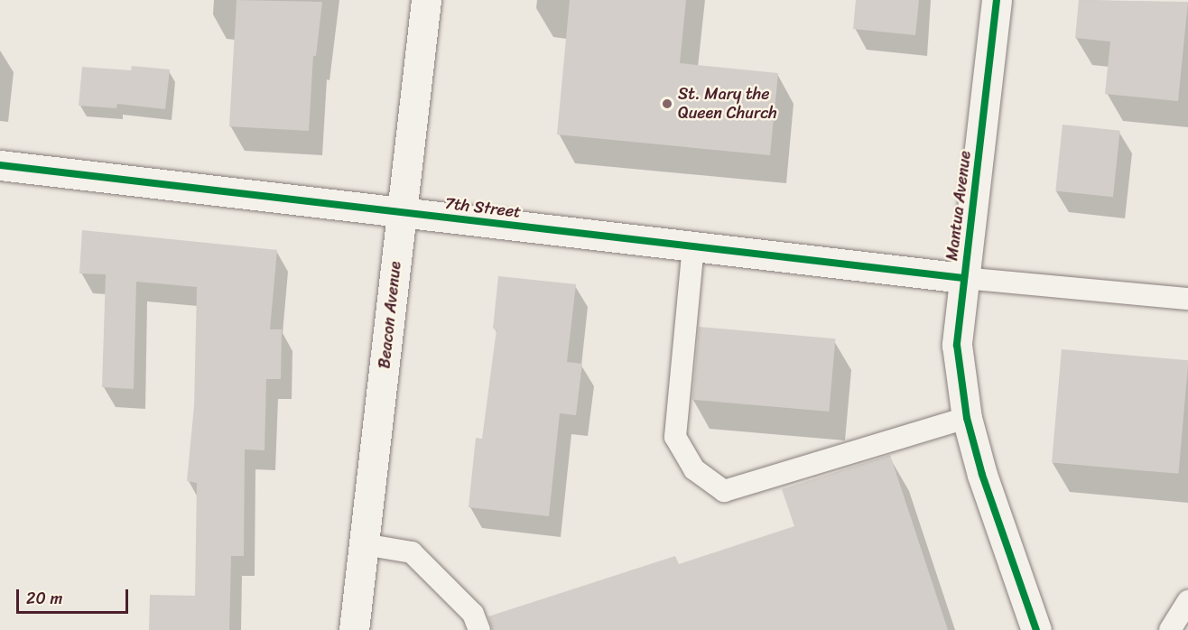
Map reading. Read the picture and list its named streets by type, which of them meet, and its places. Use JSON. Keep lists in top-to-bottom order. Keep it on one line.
{"streets":{"street":["Mantua Avenue","7th Street","Beacon Avenue"]},"crossings":[["Mantua Avenue","7th Street"],["7th Street","Beacon Avenue"]],"places":["St. Mary the Queen Church"],"scale_bar":"20 m"}
